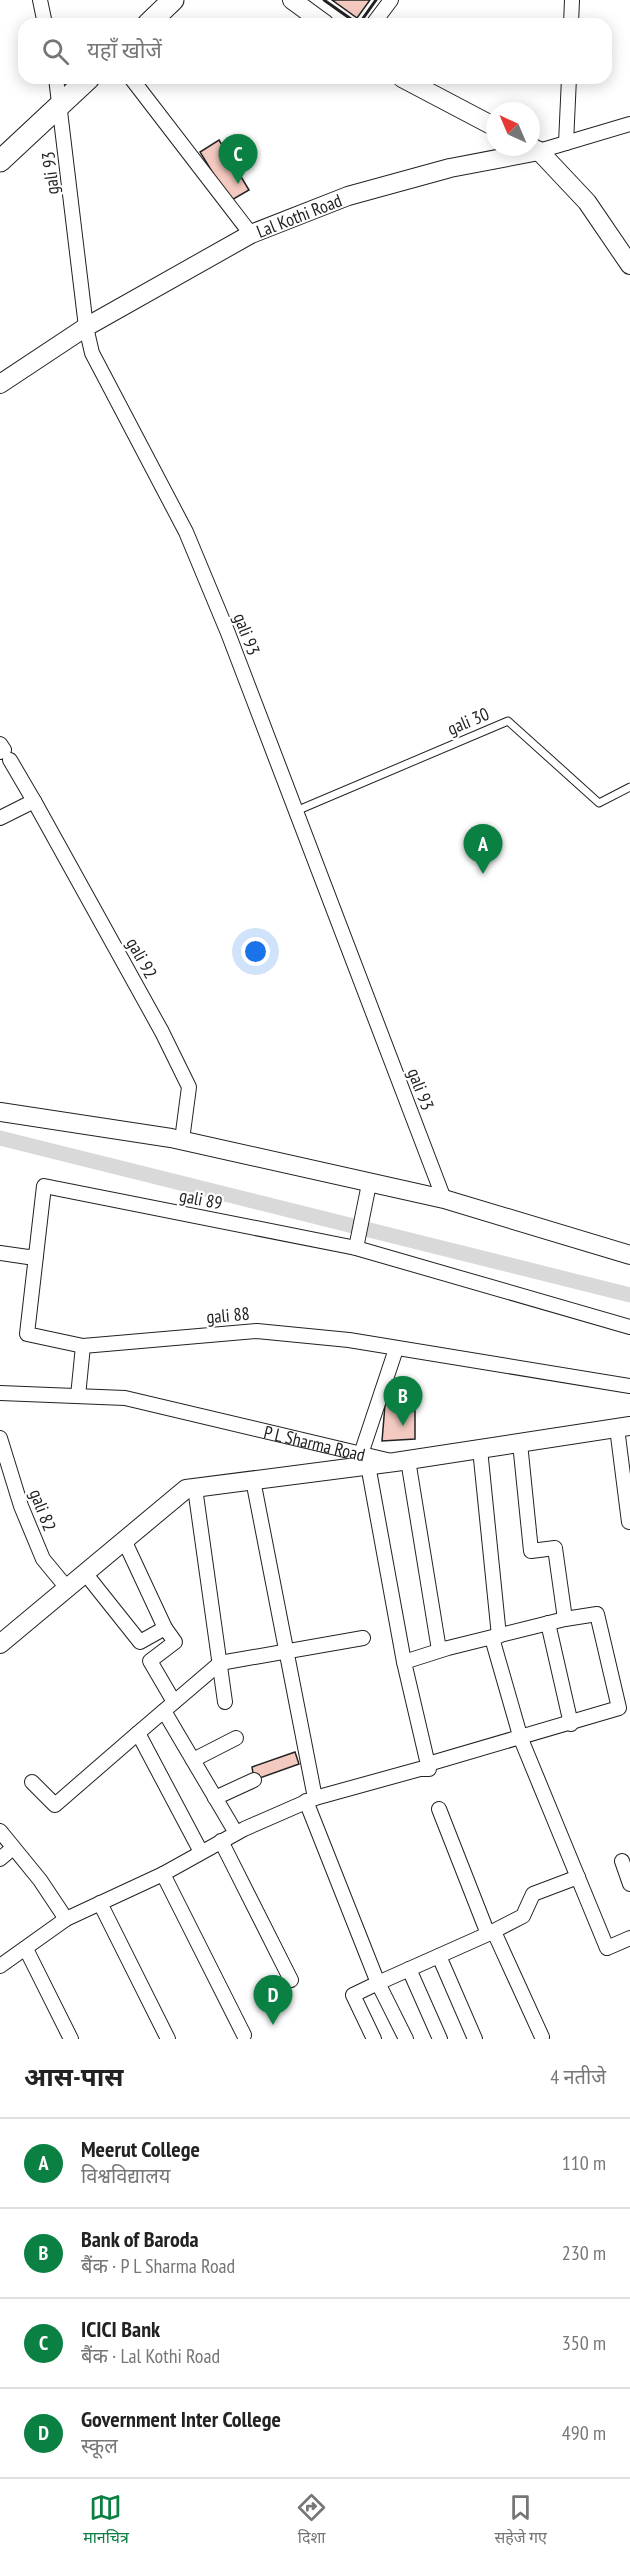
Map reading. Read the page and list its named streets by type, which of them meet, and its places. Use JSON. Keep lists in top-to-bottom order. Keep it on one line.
{"streets":{"street":["gali 93","Lal Kothi Road","gali 92","gali 89","gali 88","P L Sharma Road","gali 82"],"lane":["gali 30"]},"crossings":[["gali 93","Lal Kothi Road"],["gali 93","gali 30"],["gali 89","gali 88"]],"north":"top left","page":{"search":"यहाँ खोजें","pins":["C","A","B","D"],"heading":["आस-पास","4 नतीजे"],"list":[{"mark":"A","name":"Meerut College","note":"विश्वविद्यालय","value":"110 m"},{"mark":"B","name":"Bank of Baroda","note":"बैंक · P L Sharma Road","value":"230 m"},{"mark":"C","name":"ICICI Bank","note":"बैंक · Lal Kothi Road","value":"350 m"},{"mark":"D","name":"Government Inter College","note":"स्कूल","value":"490 m"}],"nav":["मानचित्र","दिशा","सहेजे गए"]}}
